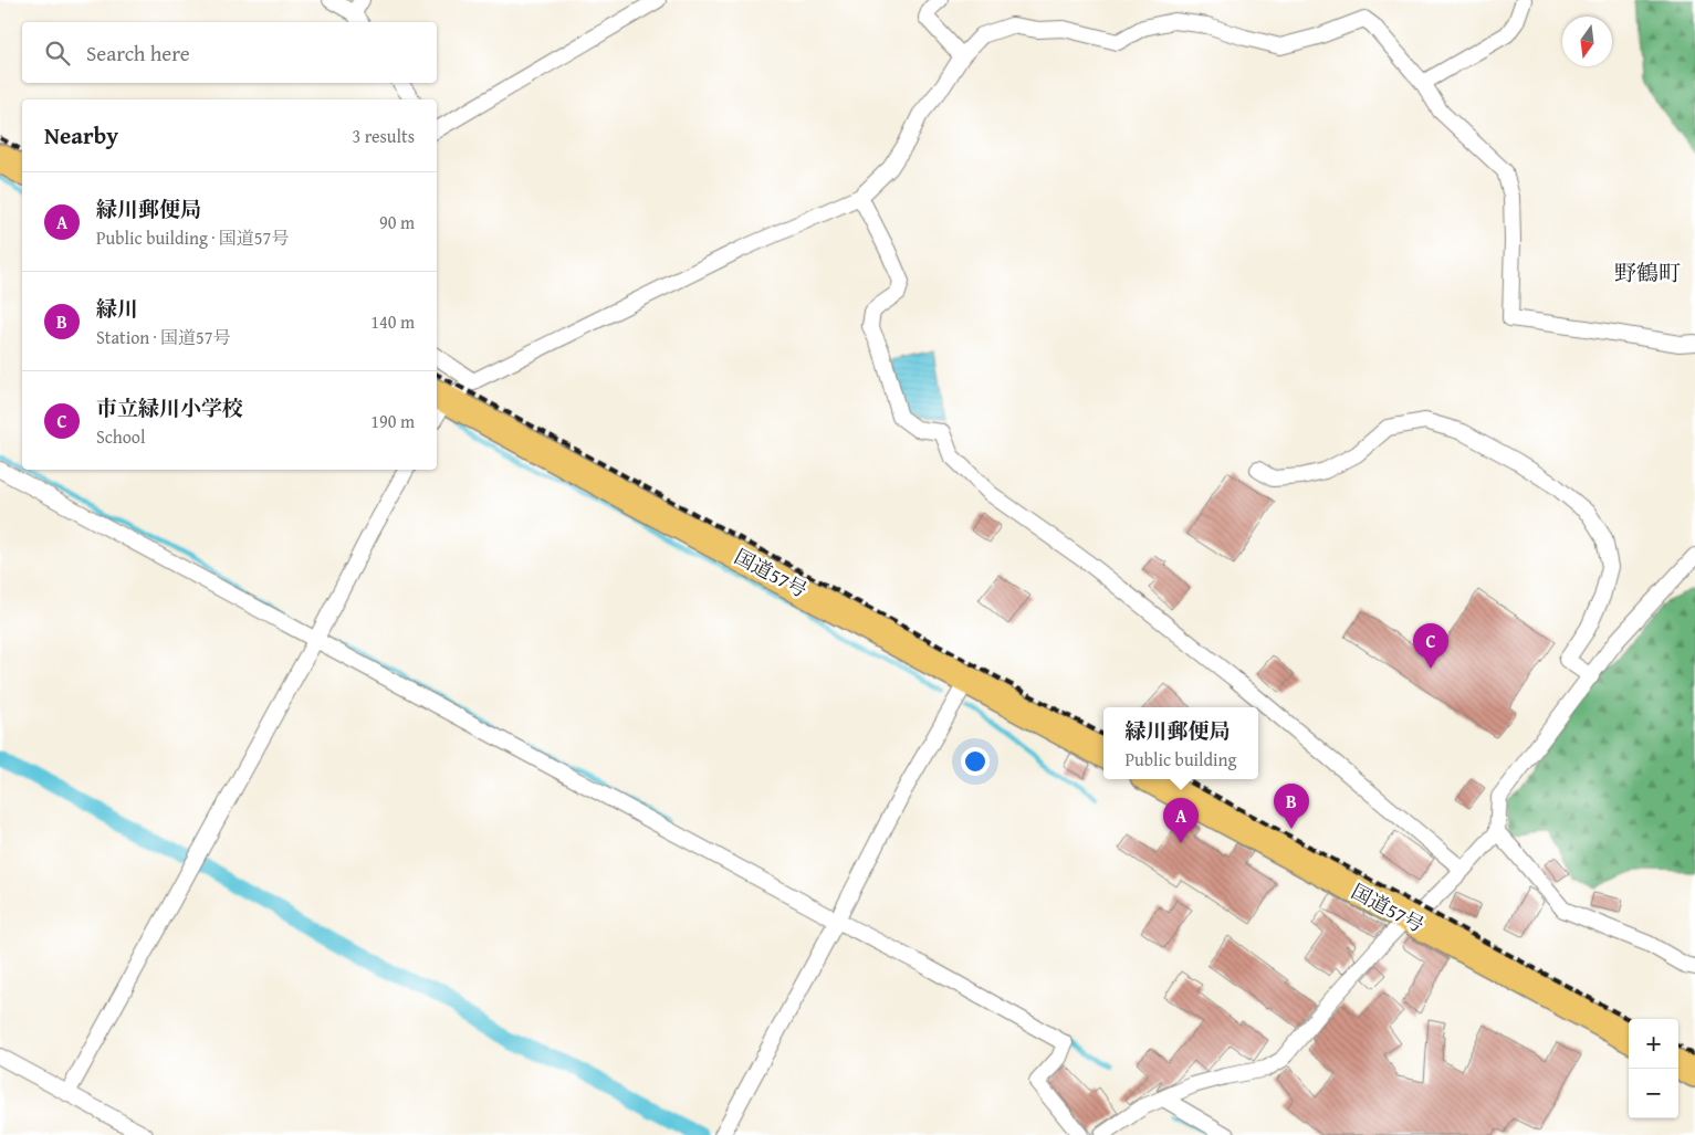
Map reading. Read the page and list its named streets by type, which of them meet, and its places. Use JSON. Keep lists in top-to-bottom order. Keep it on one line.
{"streets":{"highway":["国道57号"]},"districts":["野鶴町"],"north":"bottom","page":{"search":"Search here","heading":["Nearby","3 results"],"list":[{"mark":"A","name":"緑川郵便局","note":"Public building · 国道57号","value":"90 m"},{"mark":"B","name":"緑川","note":"Station · 国道57号","value":"140 m"},{"mark":"C","name":"市立緑川小学校","note":"School","value":"190 m"}],"pins":["C","B","A"],"popup":["緑川郵便局","Public building"],"map_buttons":["+","−"]}}
